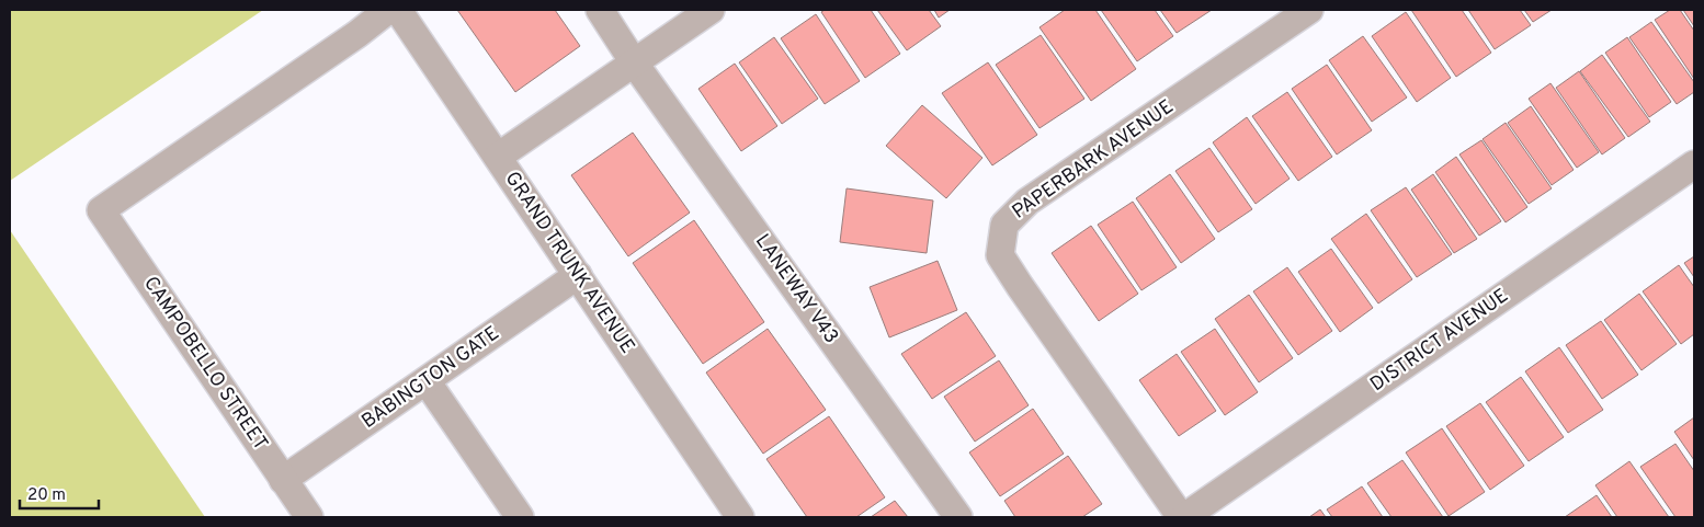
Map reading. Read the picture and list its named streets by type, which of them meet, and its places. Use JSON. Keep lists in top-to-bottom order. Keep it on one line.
{"streets":{"street":["PAPERBARK AVENUE","GRAND TRUNK AVENUE","LANEWAY V43","DISTRICT AVENUE","CAMPOBELLO STREET","BABINGTON GATE"]},"crossings":[["PAPERBARK AVENUE","DISTRICT AVENUE"],["GRAND TRUNK AVENUE","BABINGTON GATE"],["CAMPOBELLO STREET","BABINGTON GATE"]],"scale_bar":"20 m"}
